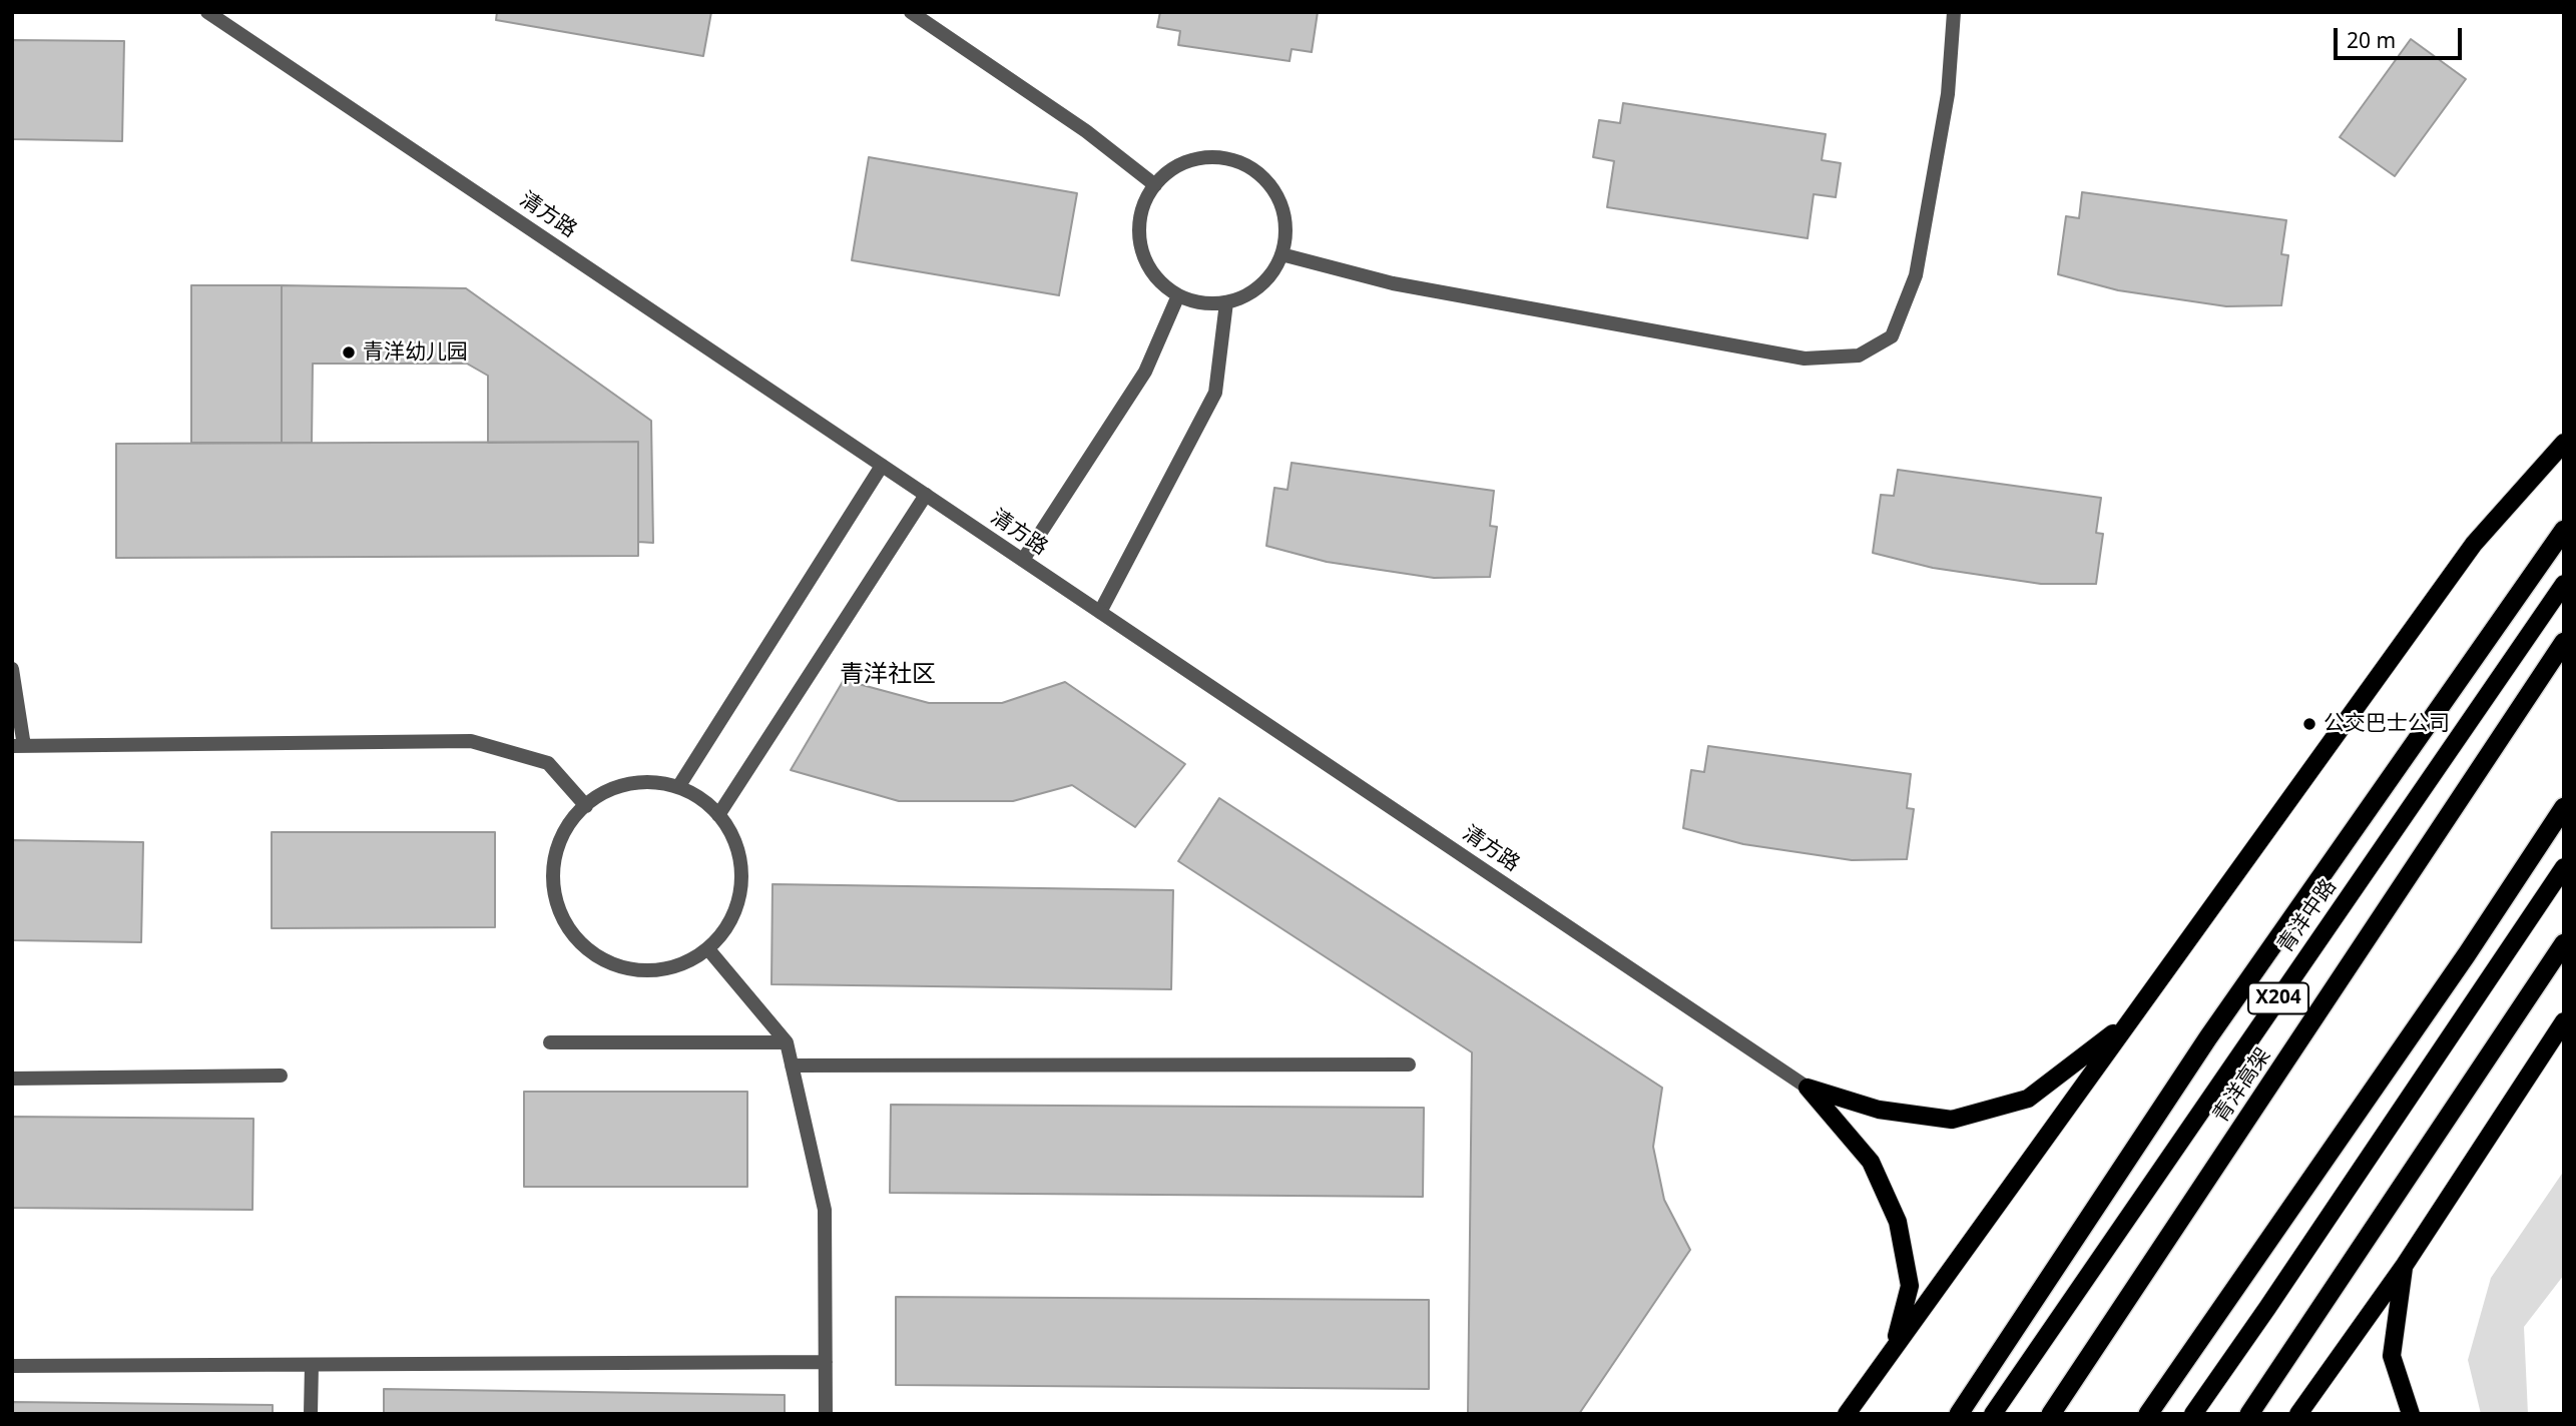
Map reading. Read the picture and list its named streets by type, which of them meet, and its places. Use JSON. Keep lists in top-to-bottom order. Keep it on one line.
{"streets":{"highway":["青洋高架"],"main road":["青洋中路","X204"],"street":["清方路"]},"districts":["青洋社区"],"places":["青洋幼儿园","公交巴士公司"],"scale_bar":"20 m"}
